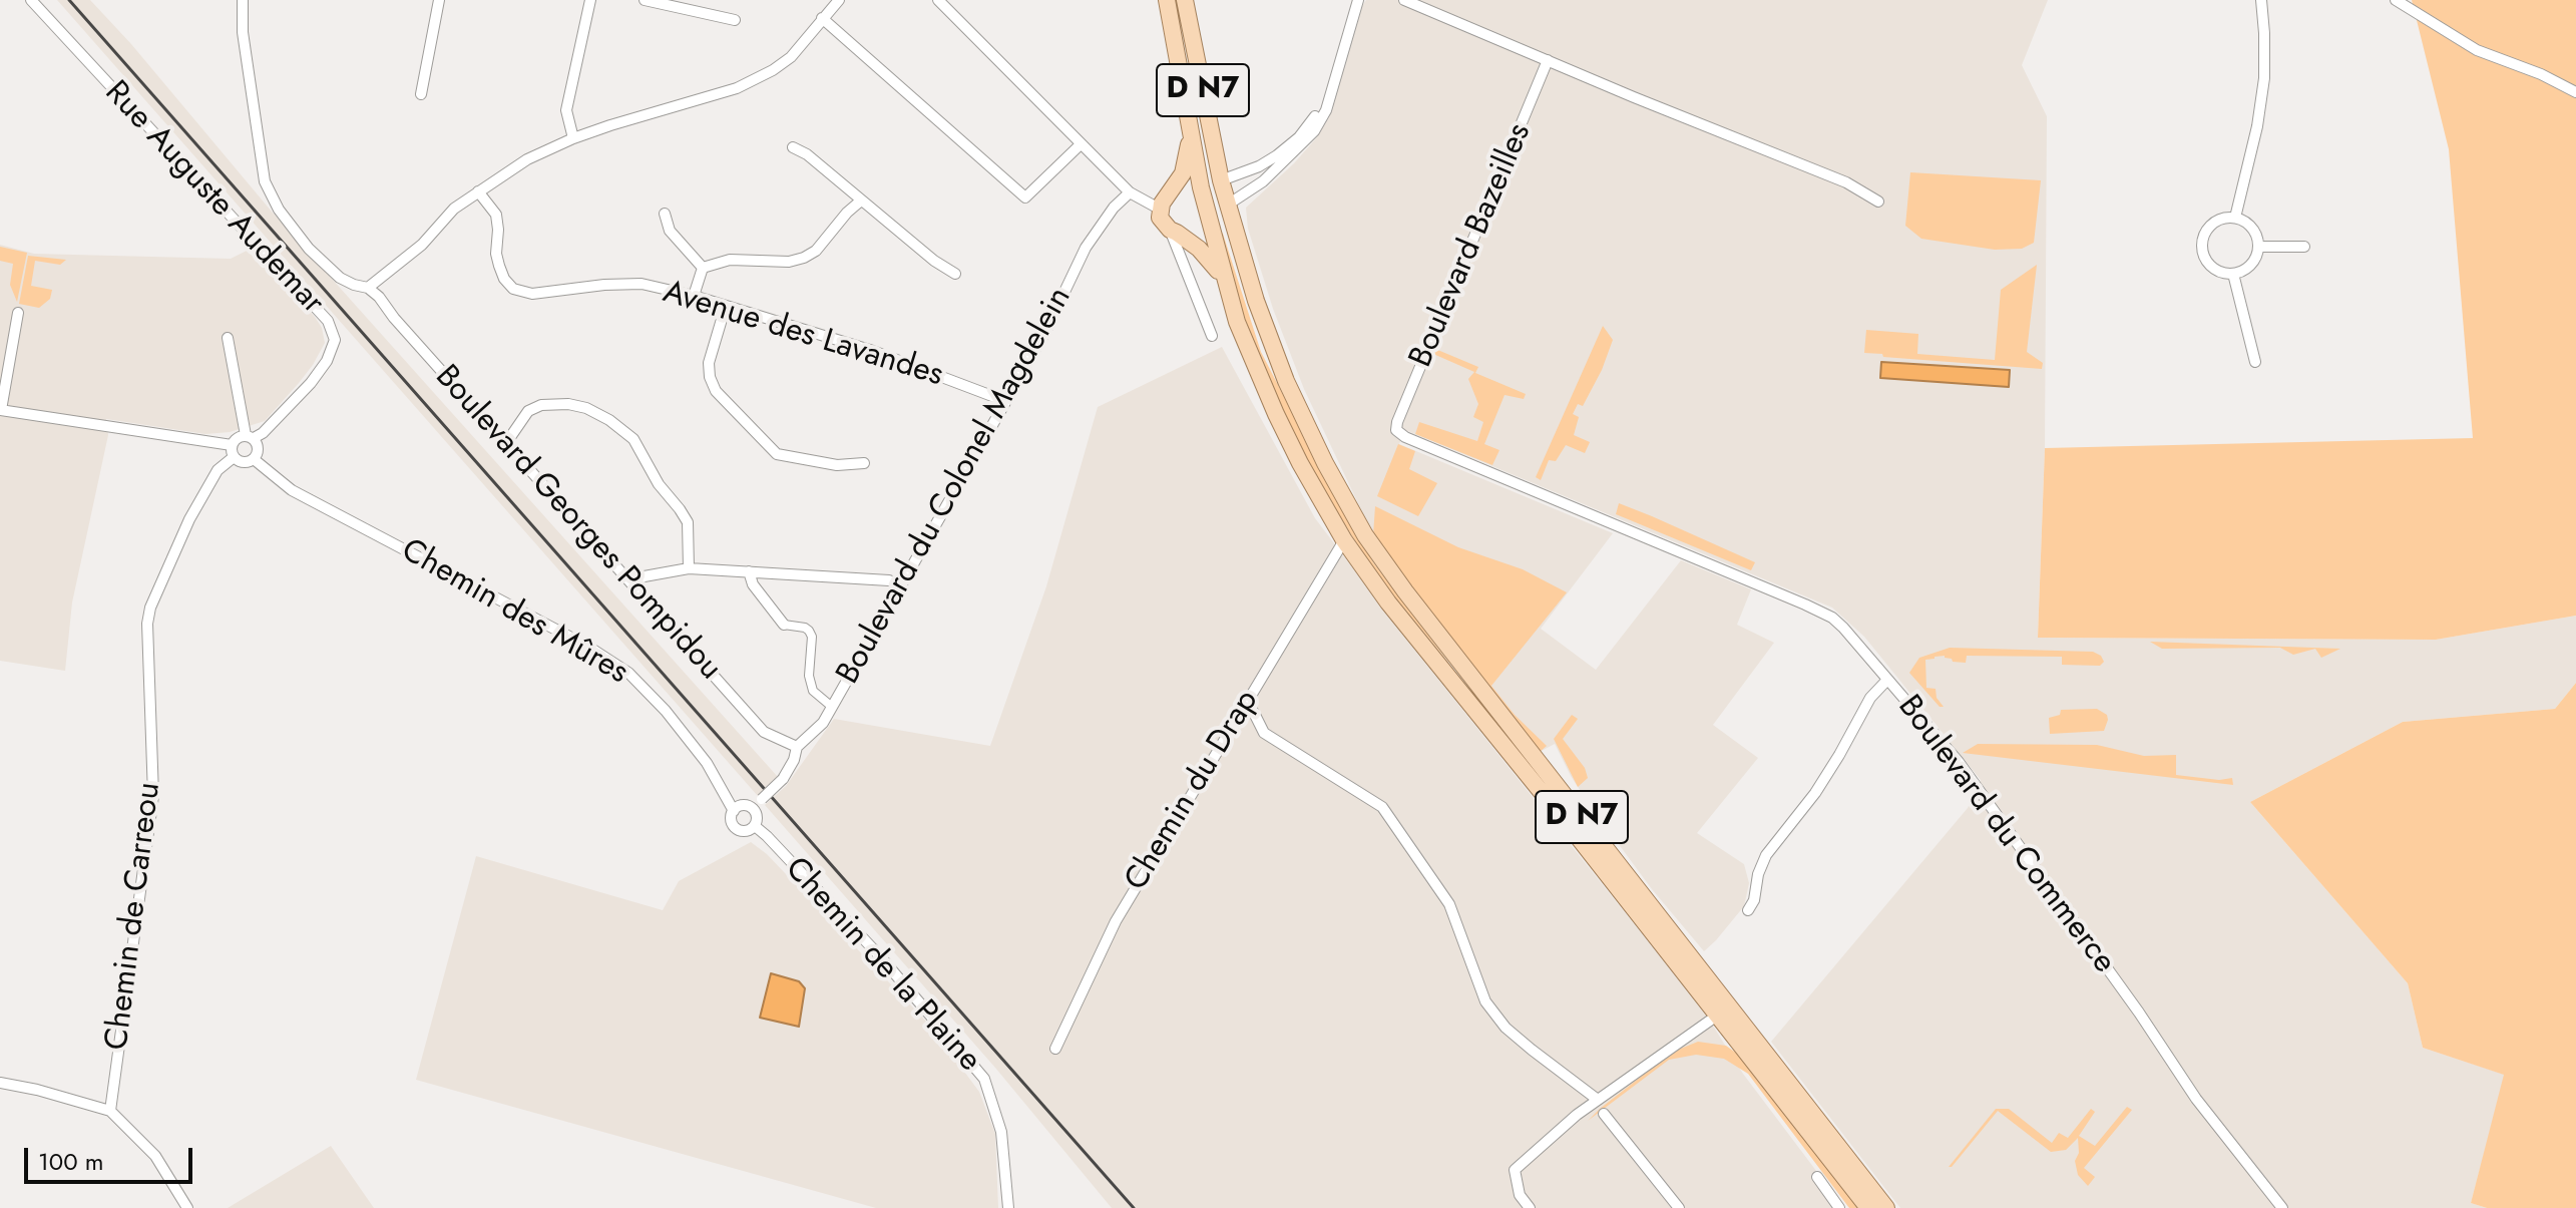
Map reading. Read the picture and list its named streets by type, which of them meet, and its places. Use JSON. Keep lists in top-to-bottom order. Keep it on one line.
{"streets":{"main road":["D N7"],"street":["Rue Auguste Audemar","Boulevard Bazeilles","Avenue des Lavandes","Boulevard du Colonel Magdelein","Boulevard Georges Pompidou","Chemin des Mûres","Chemin du Drap","Boulevard du Commerce","Chemin de Carreou","Chemin de la Plaine"]},"crossings":[["D N7","Chemin du Drap"],["Rue Auguste Audemar","Chemin des Mûres"],["Rue Auguste Audemar","Chemin de Carreou"],["Boulevard Bazeilles","Boulevard du Commerce"],["Avenue des Lavandes","Boulevard du Colonel Magdelein"],["Boulevard du Colonel Magdelein","Boulevard Georges Pompidou"],["Boulevard du Colonel Magdelein","Chemin des Mûres"],["Boulevard du Colonel Magdelein","Chemin de la Plaine"],["Chemin des Mûres","Chemin de Carreou"],["Chemin des Mûres","Chemin de la Plaine"]],"scale_bar":"100 m"}
